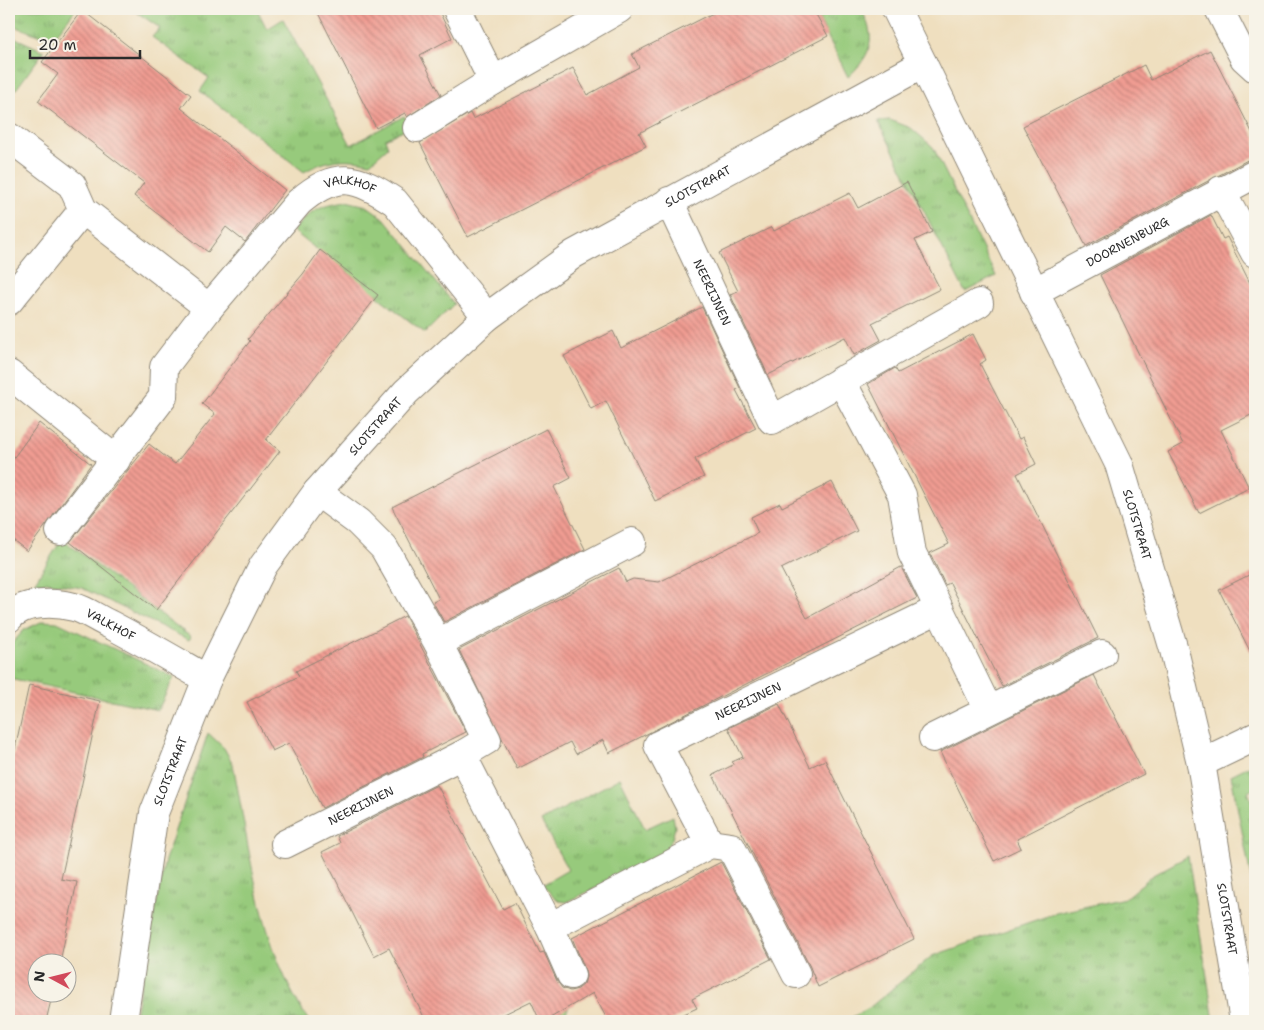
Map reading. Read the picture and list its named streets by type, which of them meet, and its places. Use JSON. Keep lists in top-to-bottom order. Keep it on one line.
{"streets":{"street":["SLOTSTRAAT","VALKHOF","DOORNENBURG","NEERIJNEN"]},"crossings":[["SLOTSTRAAT","VALKHOF"],["SLOTSTRAAT","DOORNENBURG"],["SLOTSTRAAT","NEERIJNEN"]],"scale_bar":"20 m","north":"left"}
